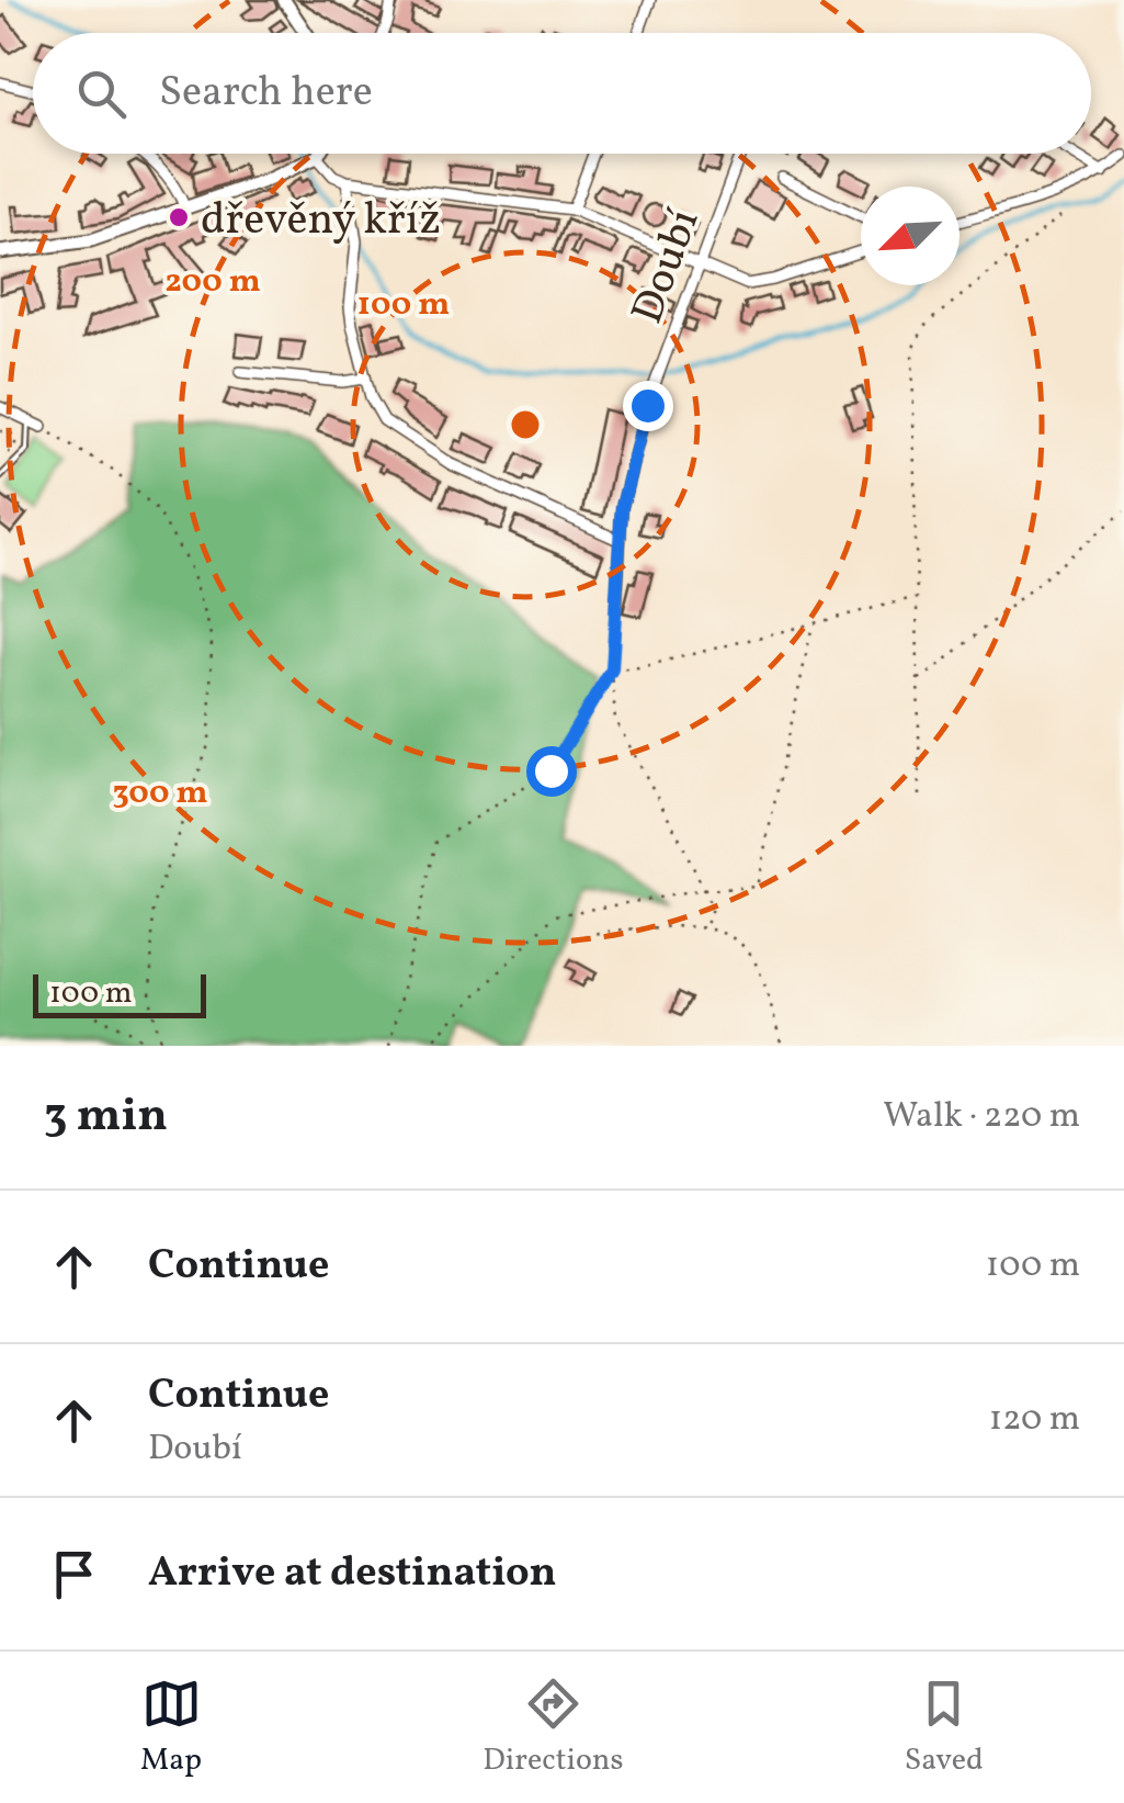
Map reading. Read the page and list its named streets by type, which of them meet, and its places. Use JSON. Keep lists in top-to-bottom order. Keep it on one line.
{"streets":{"street":["Doubí"]},"places":["dřevěný kříž"],"scale_bar":"100 m","north":"bottom left","page":{"search":"Search here","scale":"100 m","heading":["3 min","Walk · 220 m"],"list":[["Continue","100 m"],["Continue","Doubí","120 m"],"Arrive at destination"],"nav":["Map","Directions","Saved"]},"rings":["200 m","100 m","300 m"]}
